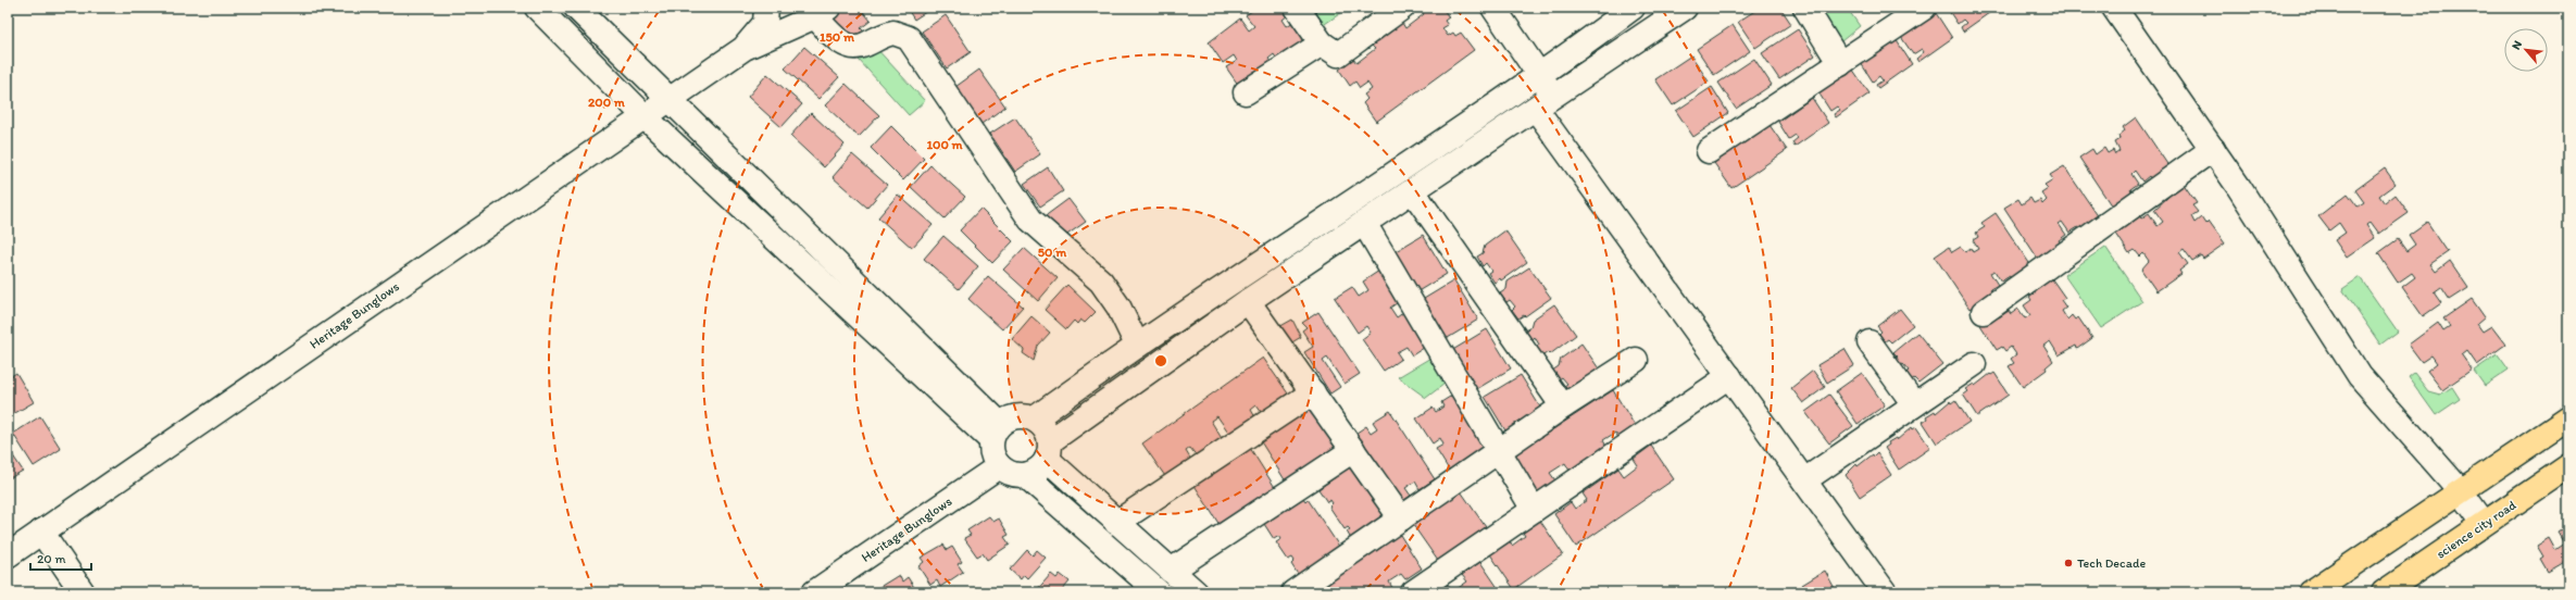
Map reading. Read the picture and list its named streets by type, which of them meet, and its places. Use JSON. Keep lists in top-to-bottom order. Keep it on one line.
{"streets":{"main road":["science city road"],"street":["Heritage Bunglows"]},"places":["Tech Decade"],"scale_bar":"20 m","north":"top left","rings":["150 m","200 m","100 m","50 m"]}
